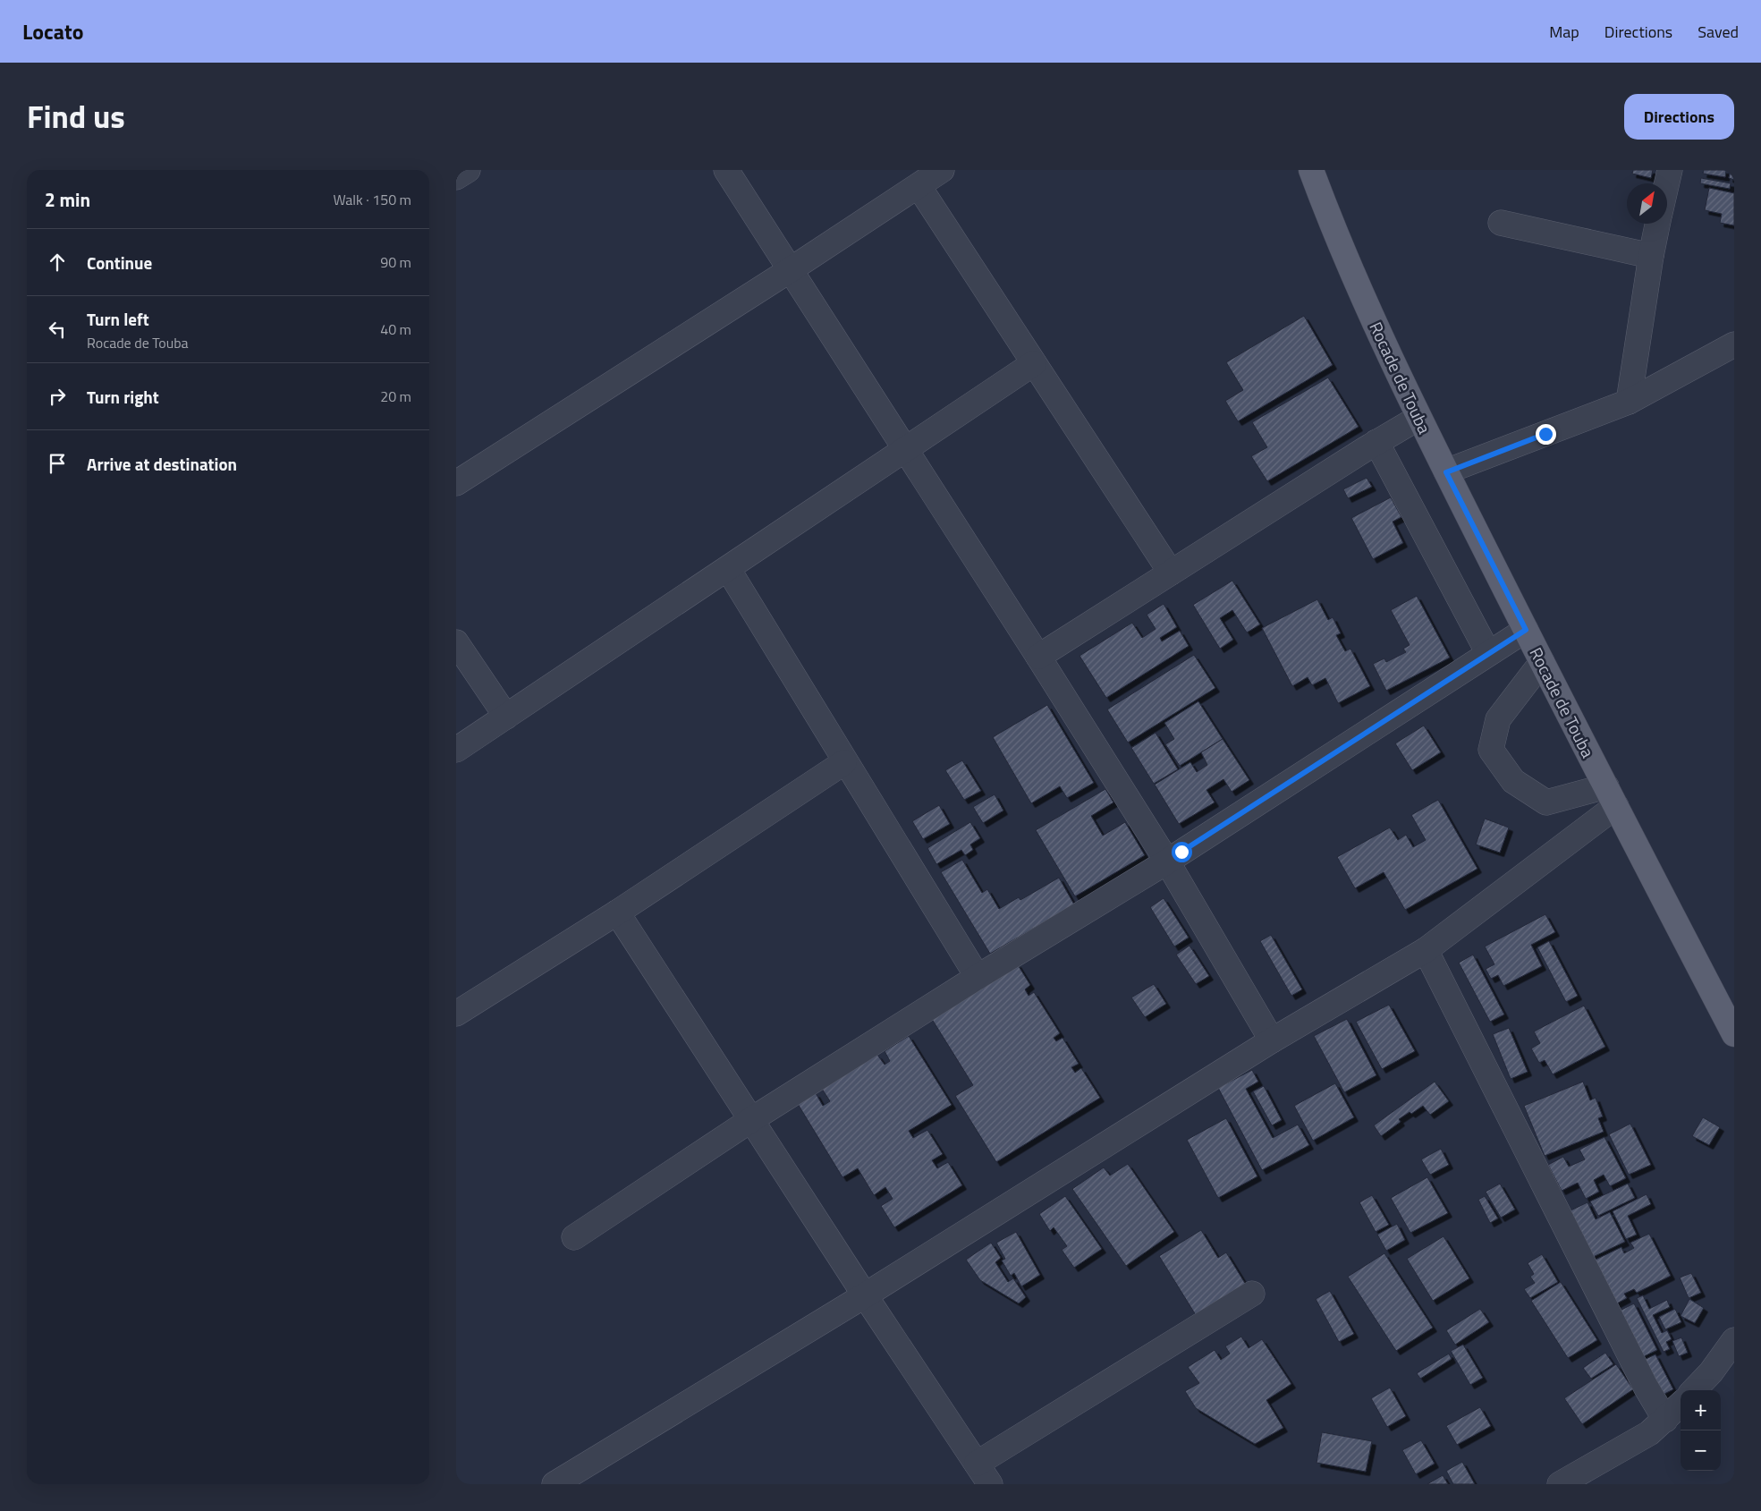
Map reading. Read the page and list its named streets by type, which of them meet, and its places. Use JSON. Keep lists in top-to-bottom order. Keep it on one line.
{"streets":{"main road":["Rocade de Touba"]},"north":"top right","page":{"header":"Locato","nav":["Map","Directions","Saved"],"title":"Find us","buttons":"Directions","heading":["2 min","Walk · 150 m"],"list":[["Continue","90 m"],["Turn left","Rocade de Touba","40 m"],["Turn right","20 m"],"Arrive at destination"],"map_buttons":["+","−"]}}
